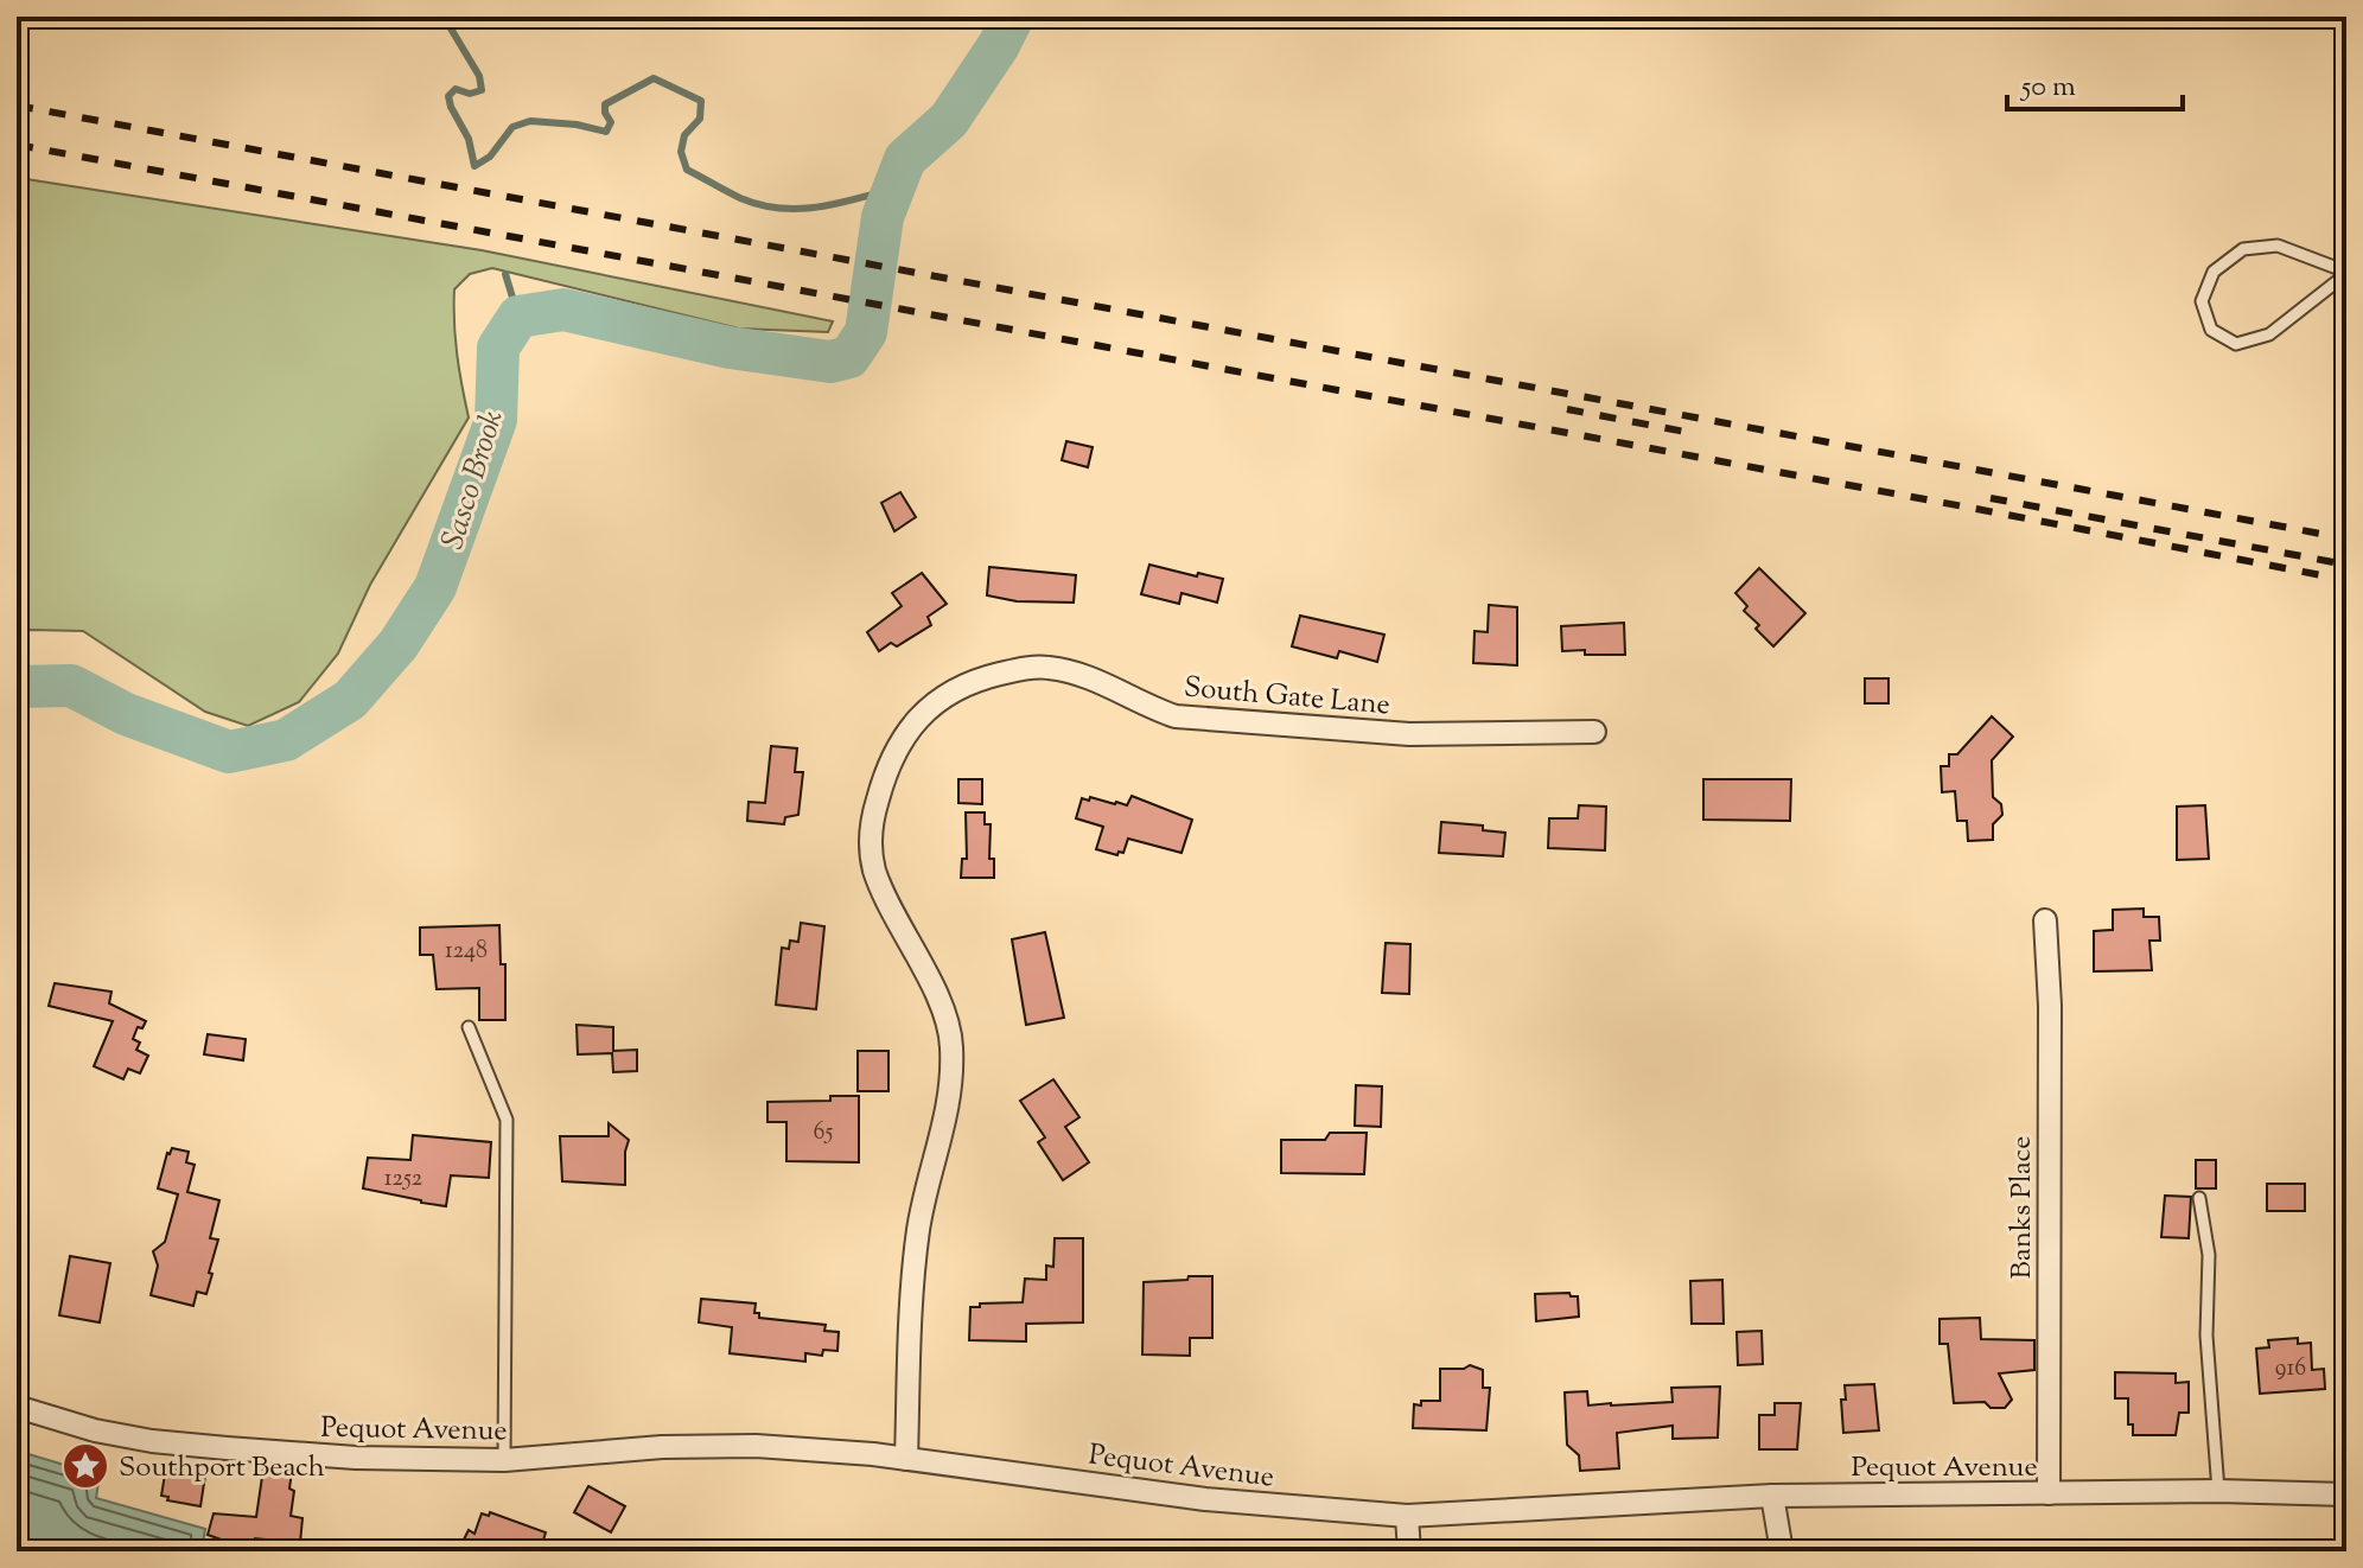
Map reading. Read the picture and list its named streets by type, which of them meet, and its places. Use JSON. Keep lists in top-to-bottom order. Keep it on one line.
{"streets":{"street":["South Gate Lane","Banks Place","Pequot Avenue"]},"crossings":[["South Gate Lane","Pequot Avenue"],["Banks Place","Pequot Avenue"]],"water":["Sasco Brook"],"places":{"place":["Southport Beach"]},"house_numbers":["1248","65","1252","916"],"scale_bar":"50 m"}
